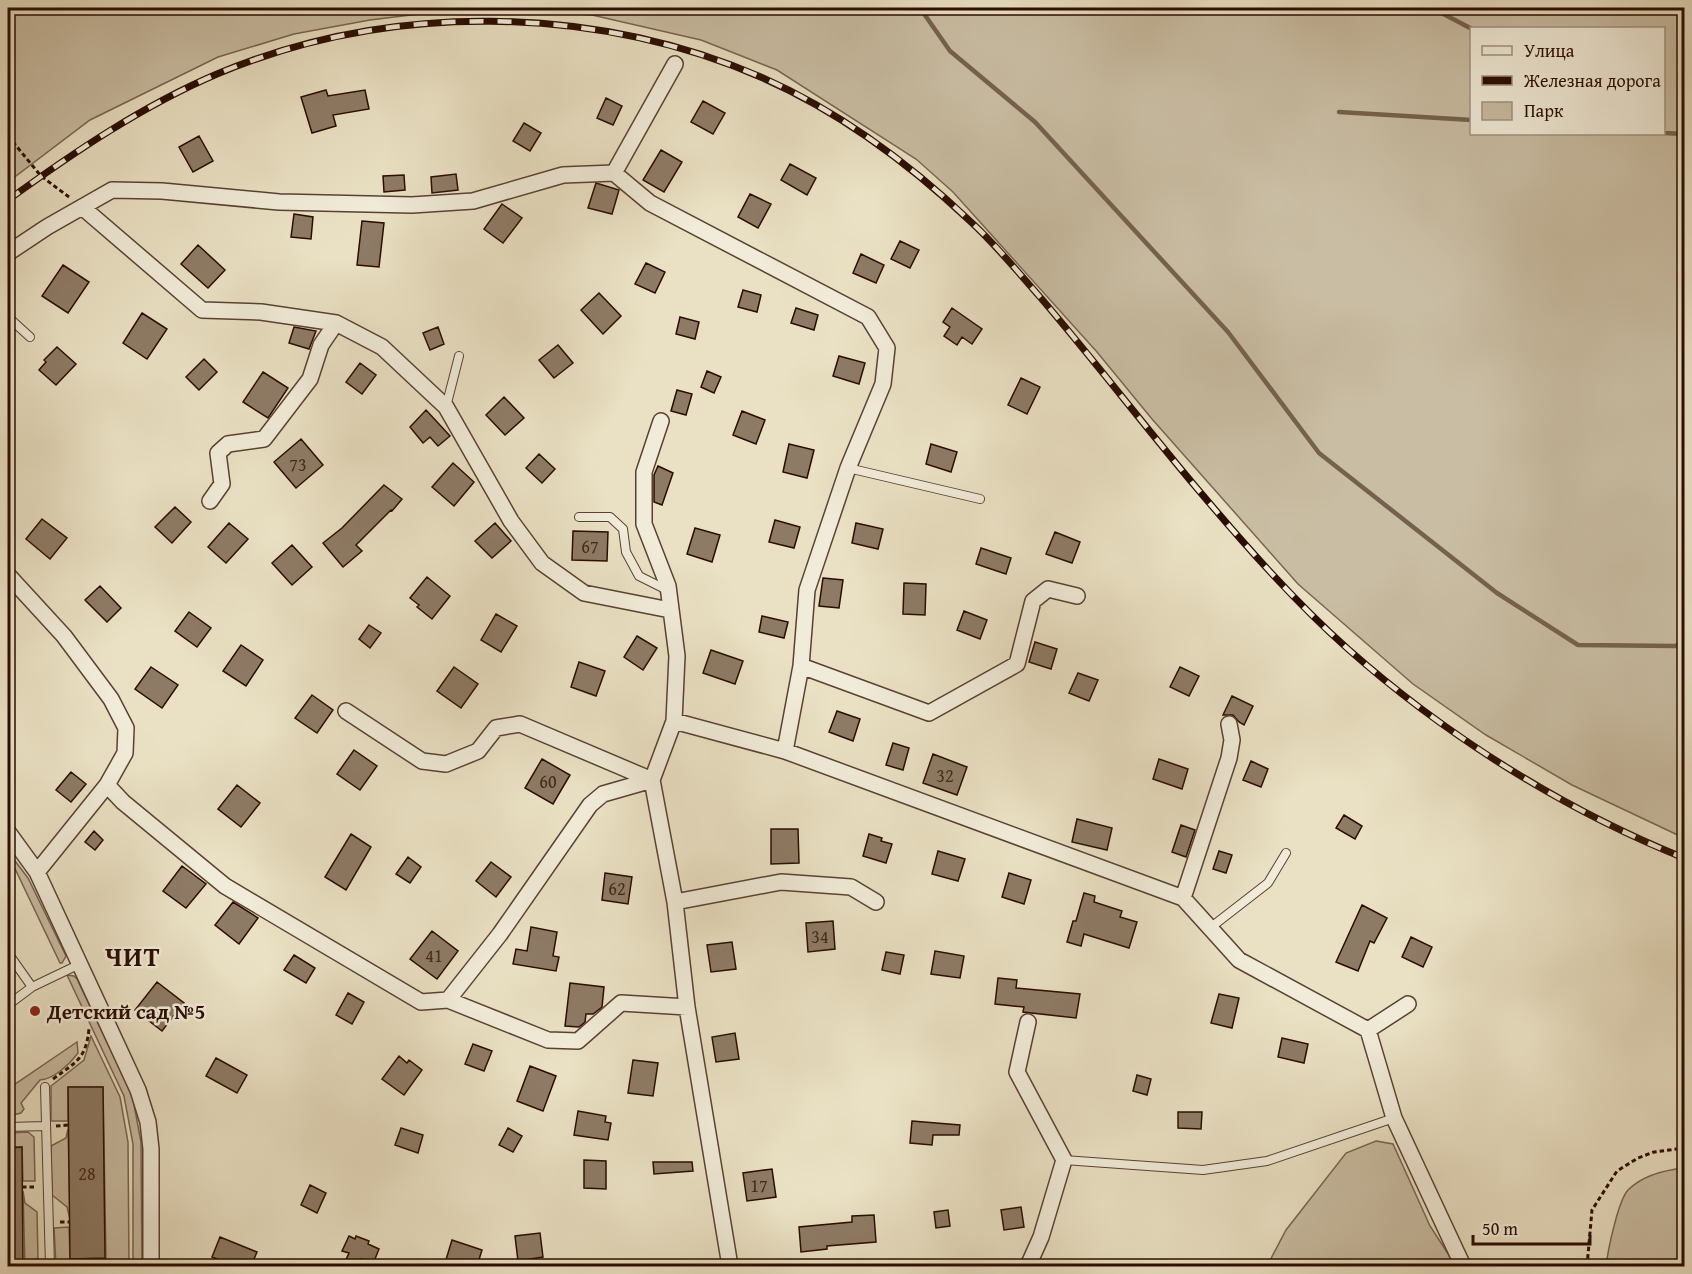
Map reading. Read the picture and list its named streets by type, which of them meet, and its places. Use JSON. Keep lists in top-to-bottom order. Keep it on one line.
{"districts":["ЧИТ"],"places":["Детский сад №5"],"house_numbers":["73","67","32","60","62","34","41","28","17"],"legend":["Улица","Железная дорога","Парк"],"scale_bar":"50 m"}
